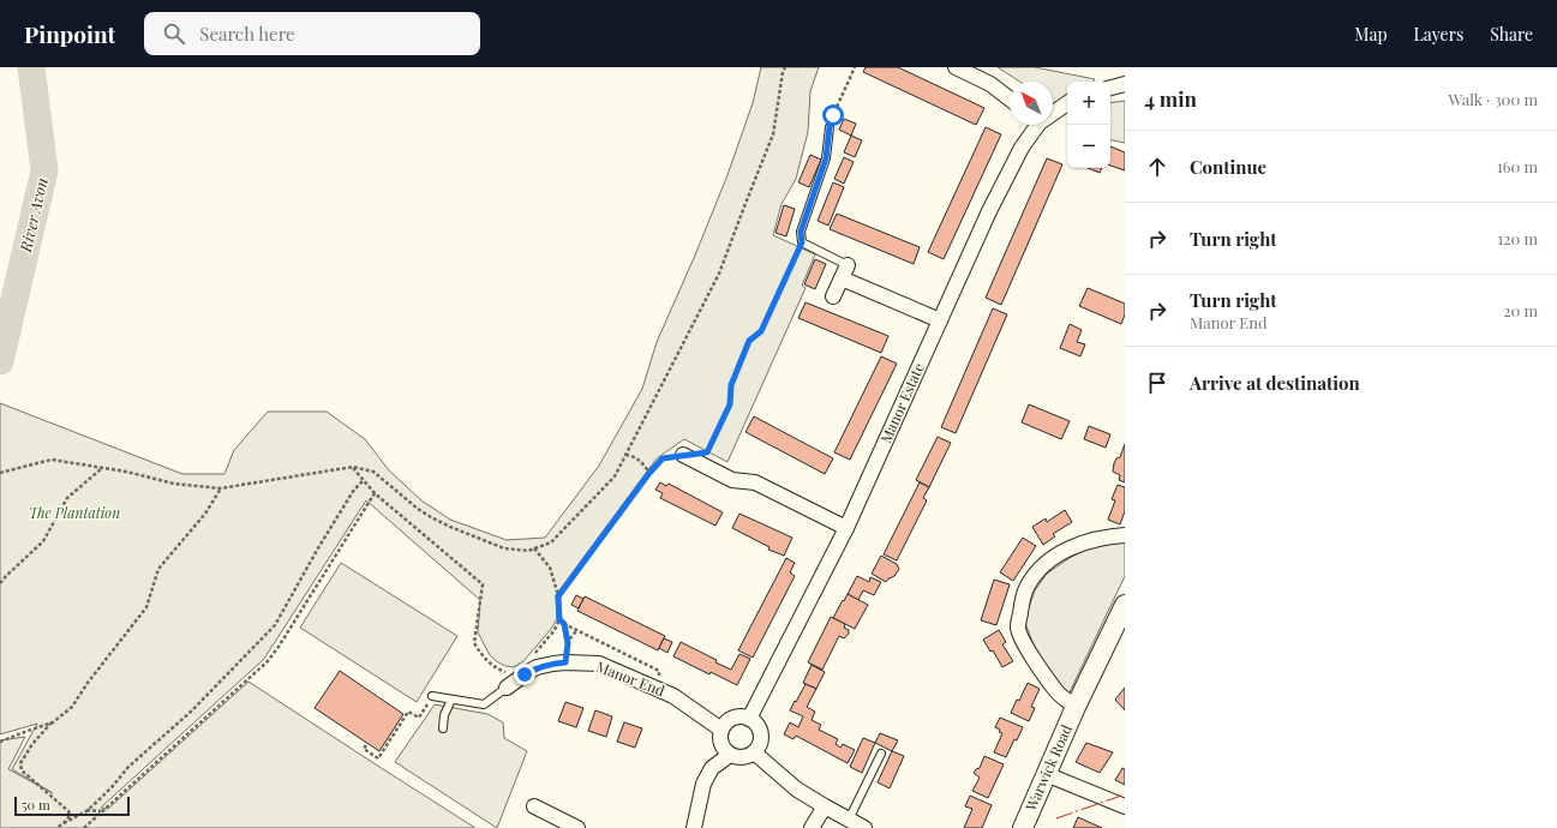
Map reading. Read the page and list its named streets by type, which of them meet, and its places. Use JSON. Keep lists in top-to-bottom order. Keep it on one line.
{"streets":{"street":["Manor Estate","Manor End","Warwick Road"]},"crossings":[["Manor Estate","Manor End"]],"water":["River Avon"],"parks":["The Plantation"],"scale_bar":"50 m","north":"top left","page":{"header":"Pinpoint","search":"Search here","nav":["Map","Layers","Share"],"heading":["4 min","Walk · 300 m"],"map_buttons":["+","−"],"list":[["Continue","160 m"],["Turn right","120 m"],["Turn right","Manor End","20 m"],"Arrive at destination"],"scale":"50 m"}}
